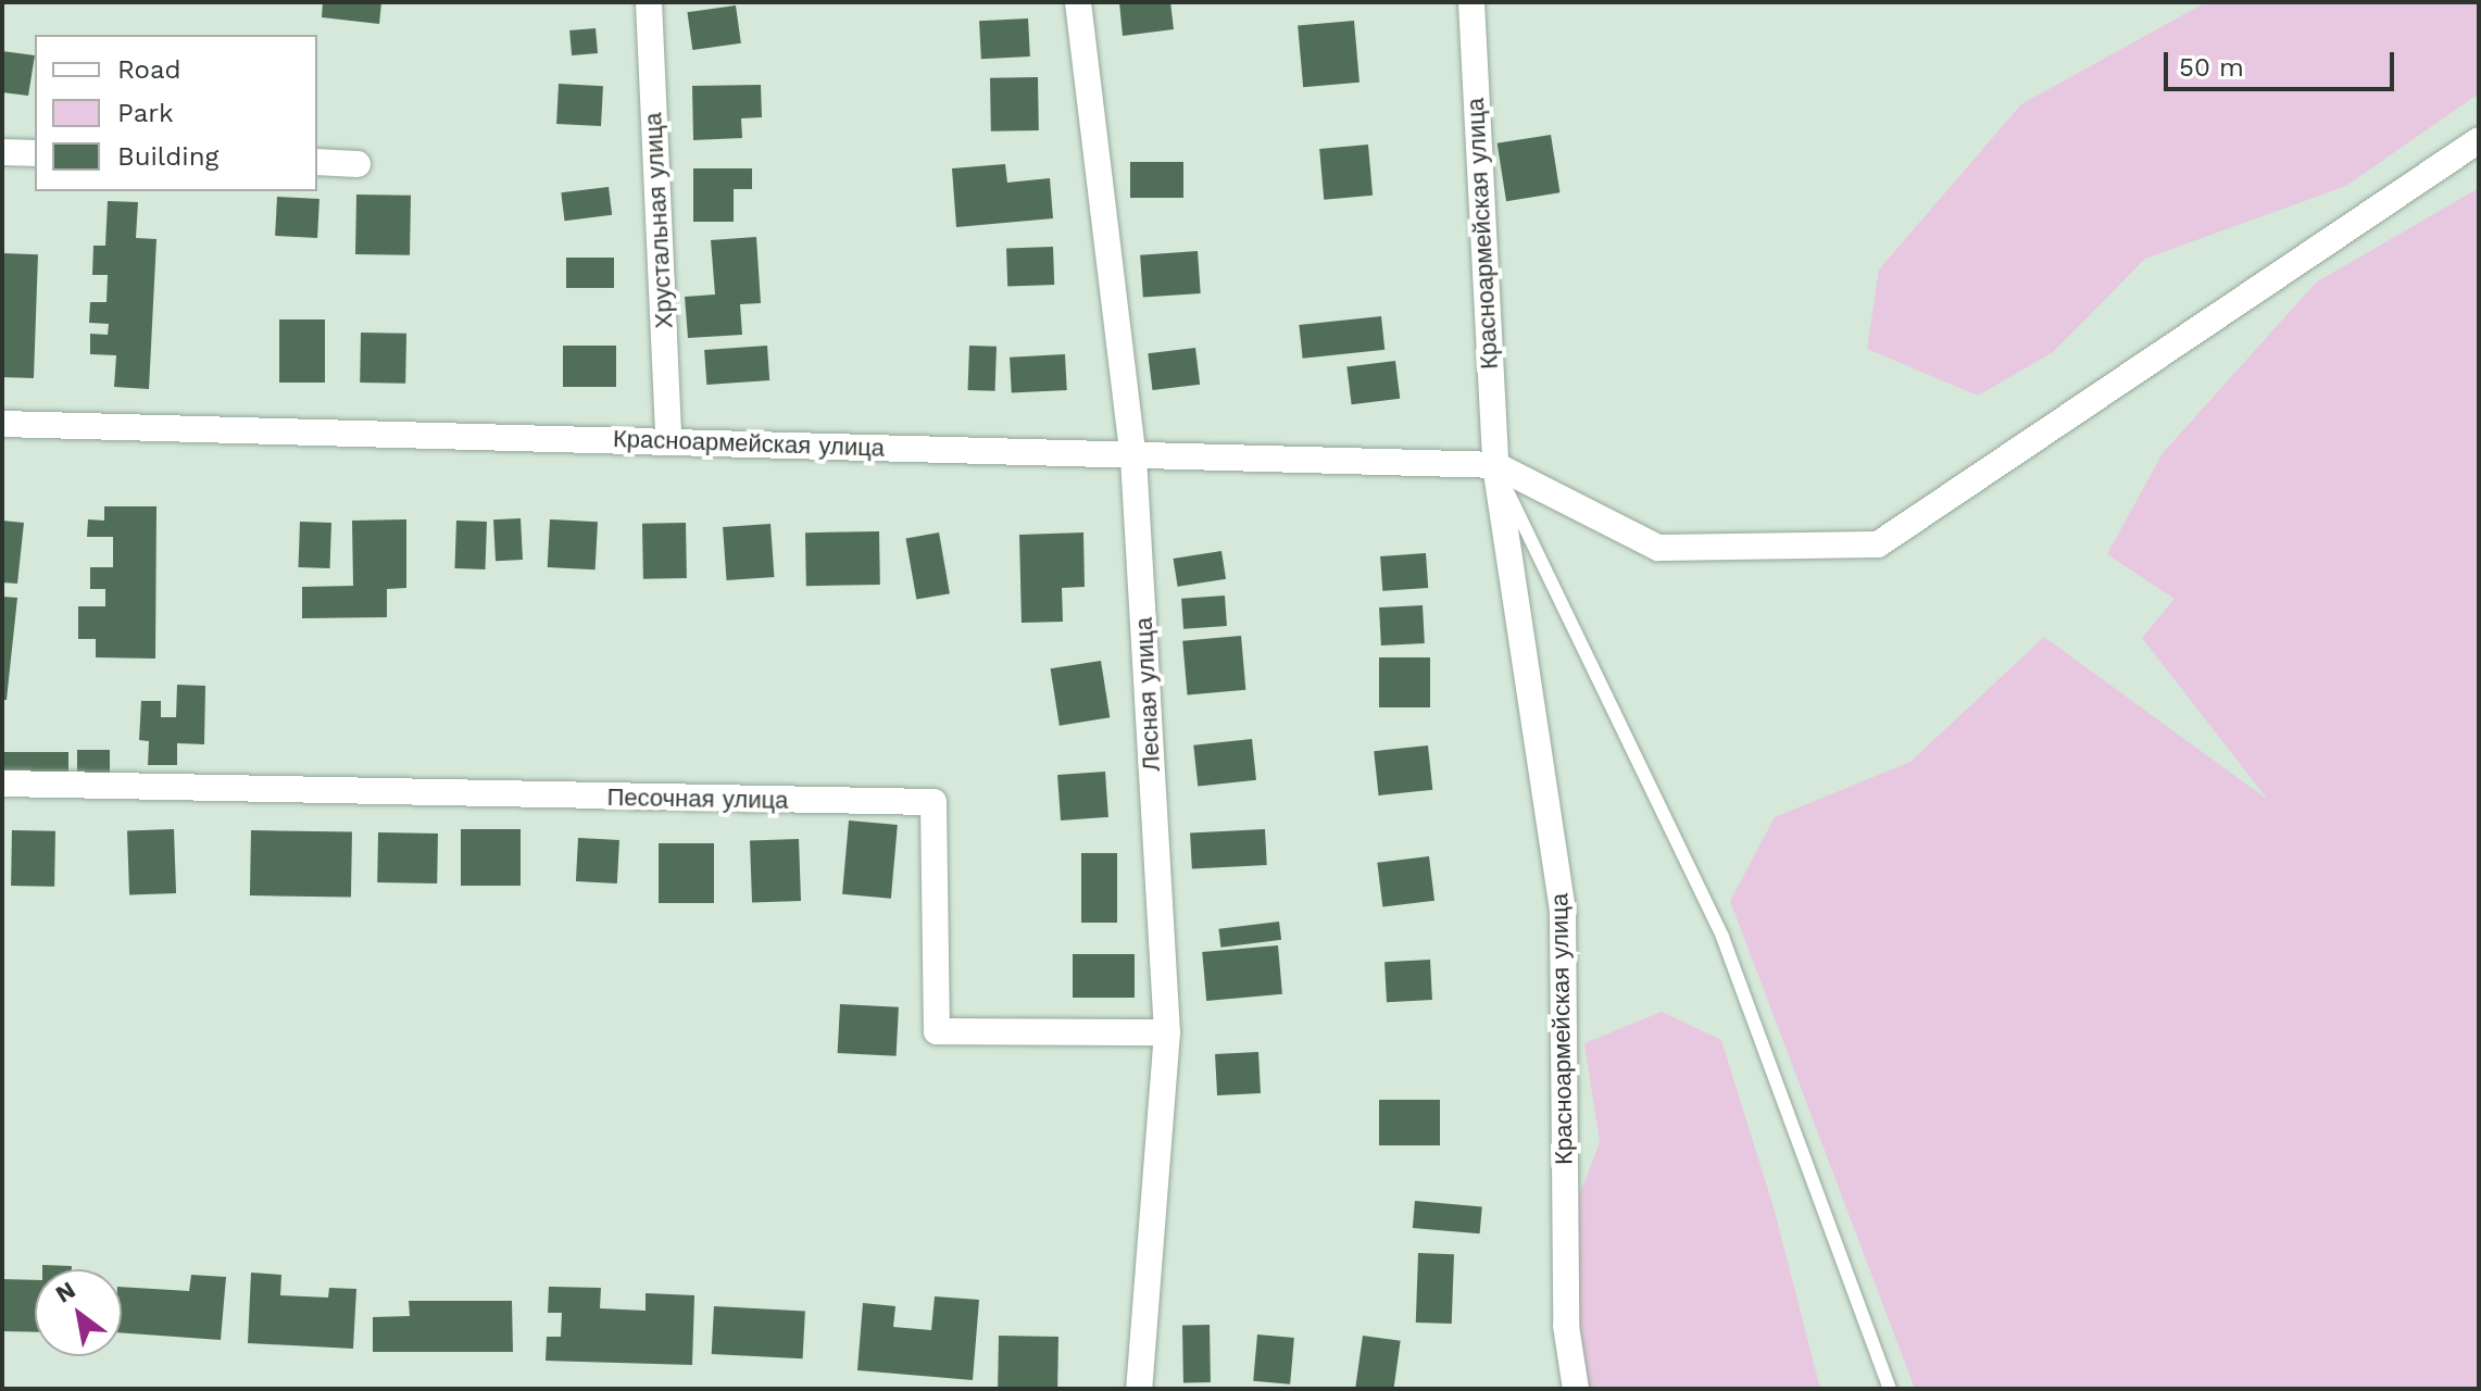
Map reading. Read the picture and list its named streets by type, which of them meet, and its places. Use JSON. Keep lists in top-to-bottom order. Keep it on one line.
{"streets":{"street":["Хрустальная улица","Красноармейская улица","Лесная улица","Песочная улица"]},"crossings":[["Хрустальная улица","Красноармейская улица"],["Красноармейская улица","Лесная улица"],["Лесная улица","Песочная улица"]],"legend":["Road","Park","Building"],"scale_bar":"50 m","north":"top left"}
